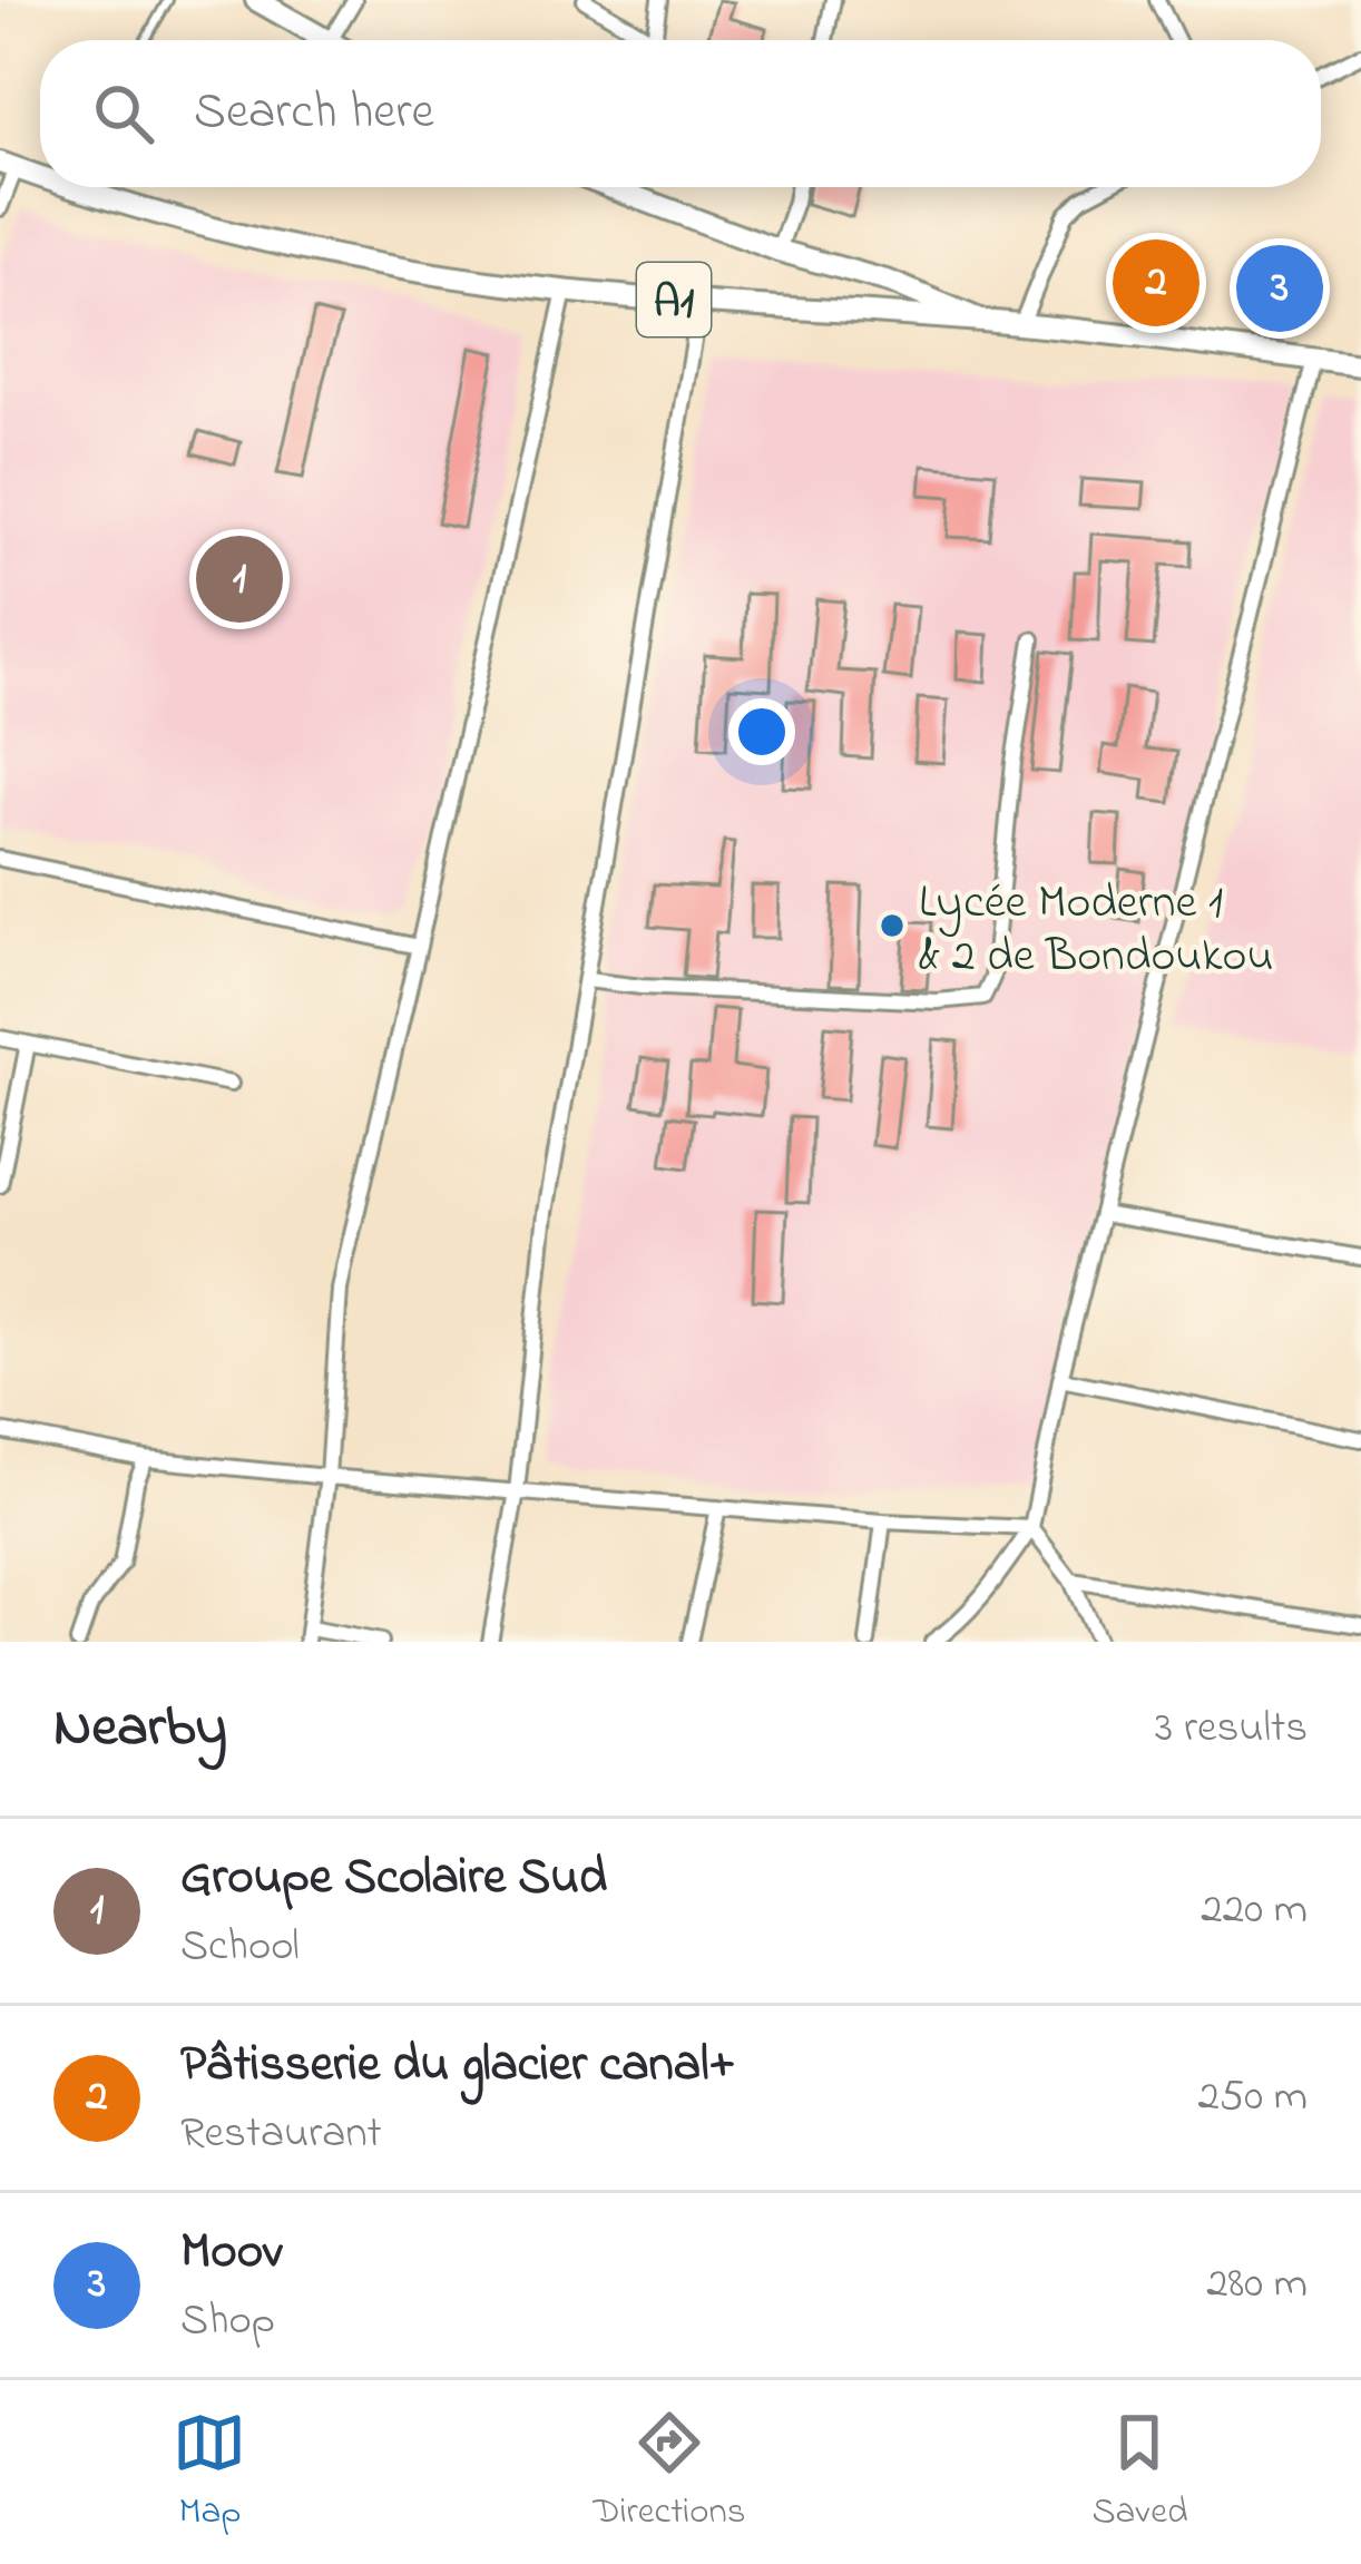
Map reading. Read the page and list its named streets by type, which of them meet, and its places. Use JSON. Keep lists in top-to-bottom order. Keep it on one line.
{"streets":{"main road":["A1"]},"places":["Lycée Moderne 1 & 2 de Bondoukou"],"page":{"search":"Search here","pins":["2","3","1"],"heading":["Nearby","3 results"],"list":[{"mark":"1","name":"Groupe Scolaire Sud","note":"School","value":"220 m"},{"mark":"2","name":"Pâtisserie du glacier canal+","note":"Restaurant","value":"250 m"},{"mark":"3","name":"Moov","note":"Shop","value":"280 m"}],"nav":["Map","Directions","Saved"]}}
